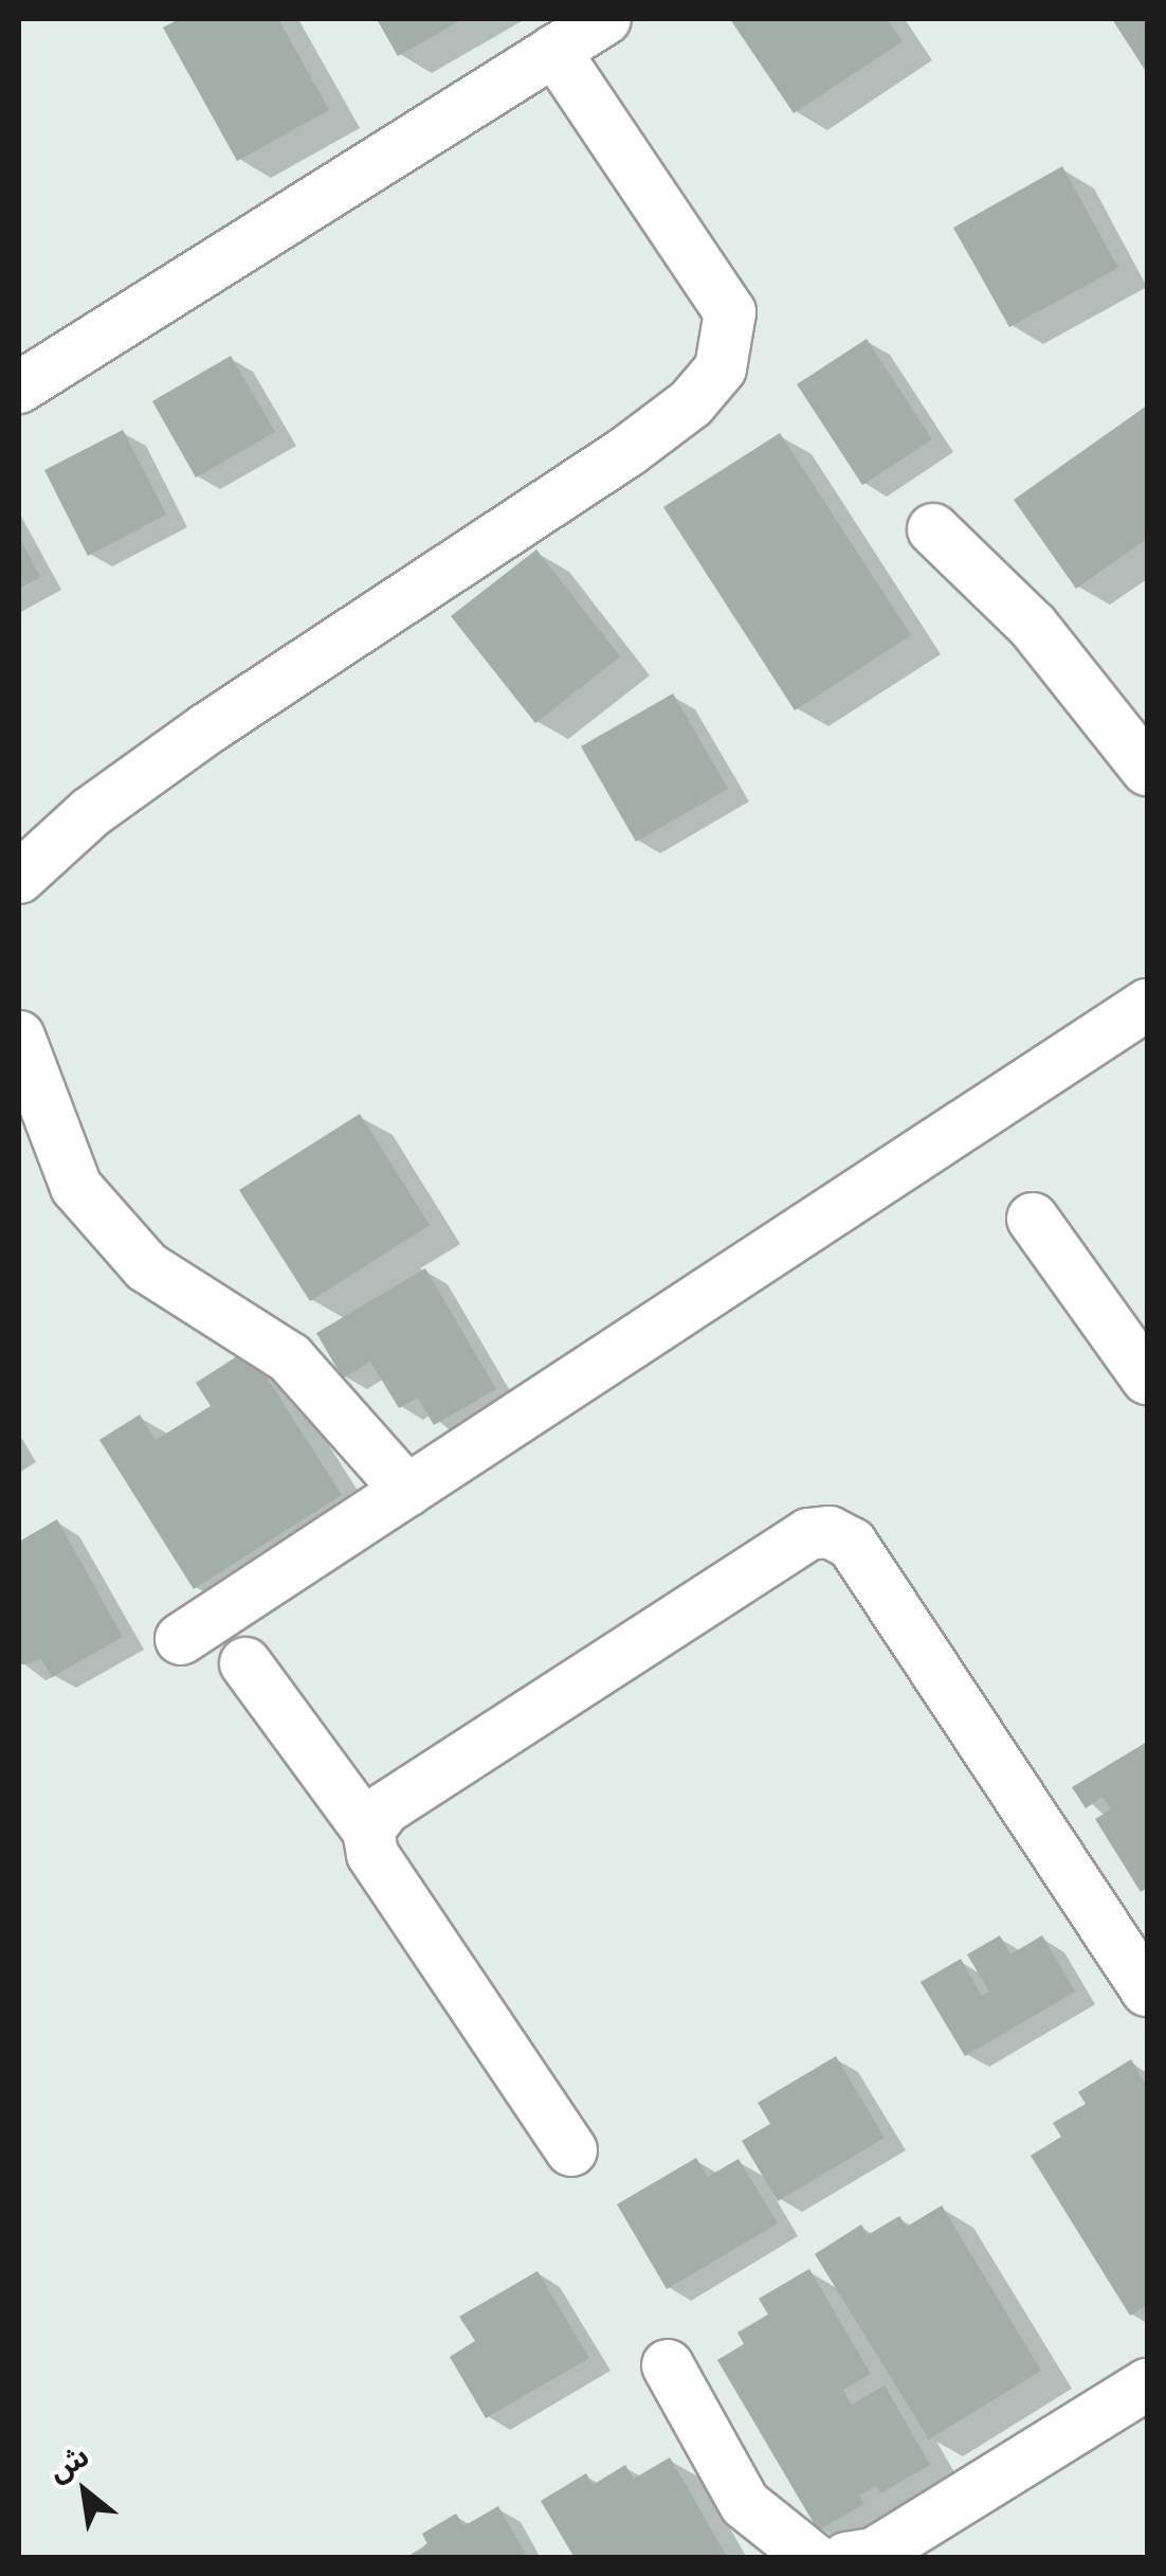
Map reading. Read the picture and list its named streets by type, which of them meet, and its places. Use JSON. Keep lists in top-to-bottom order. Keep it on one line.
{"north":"top left"}
